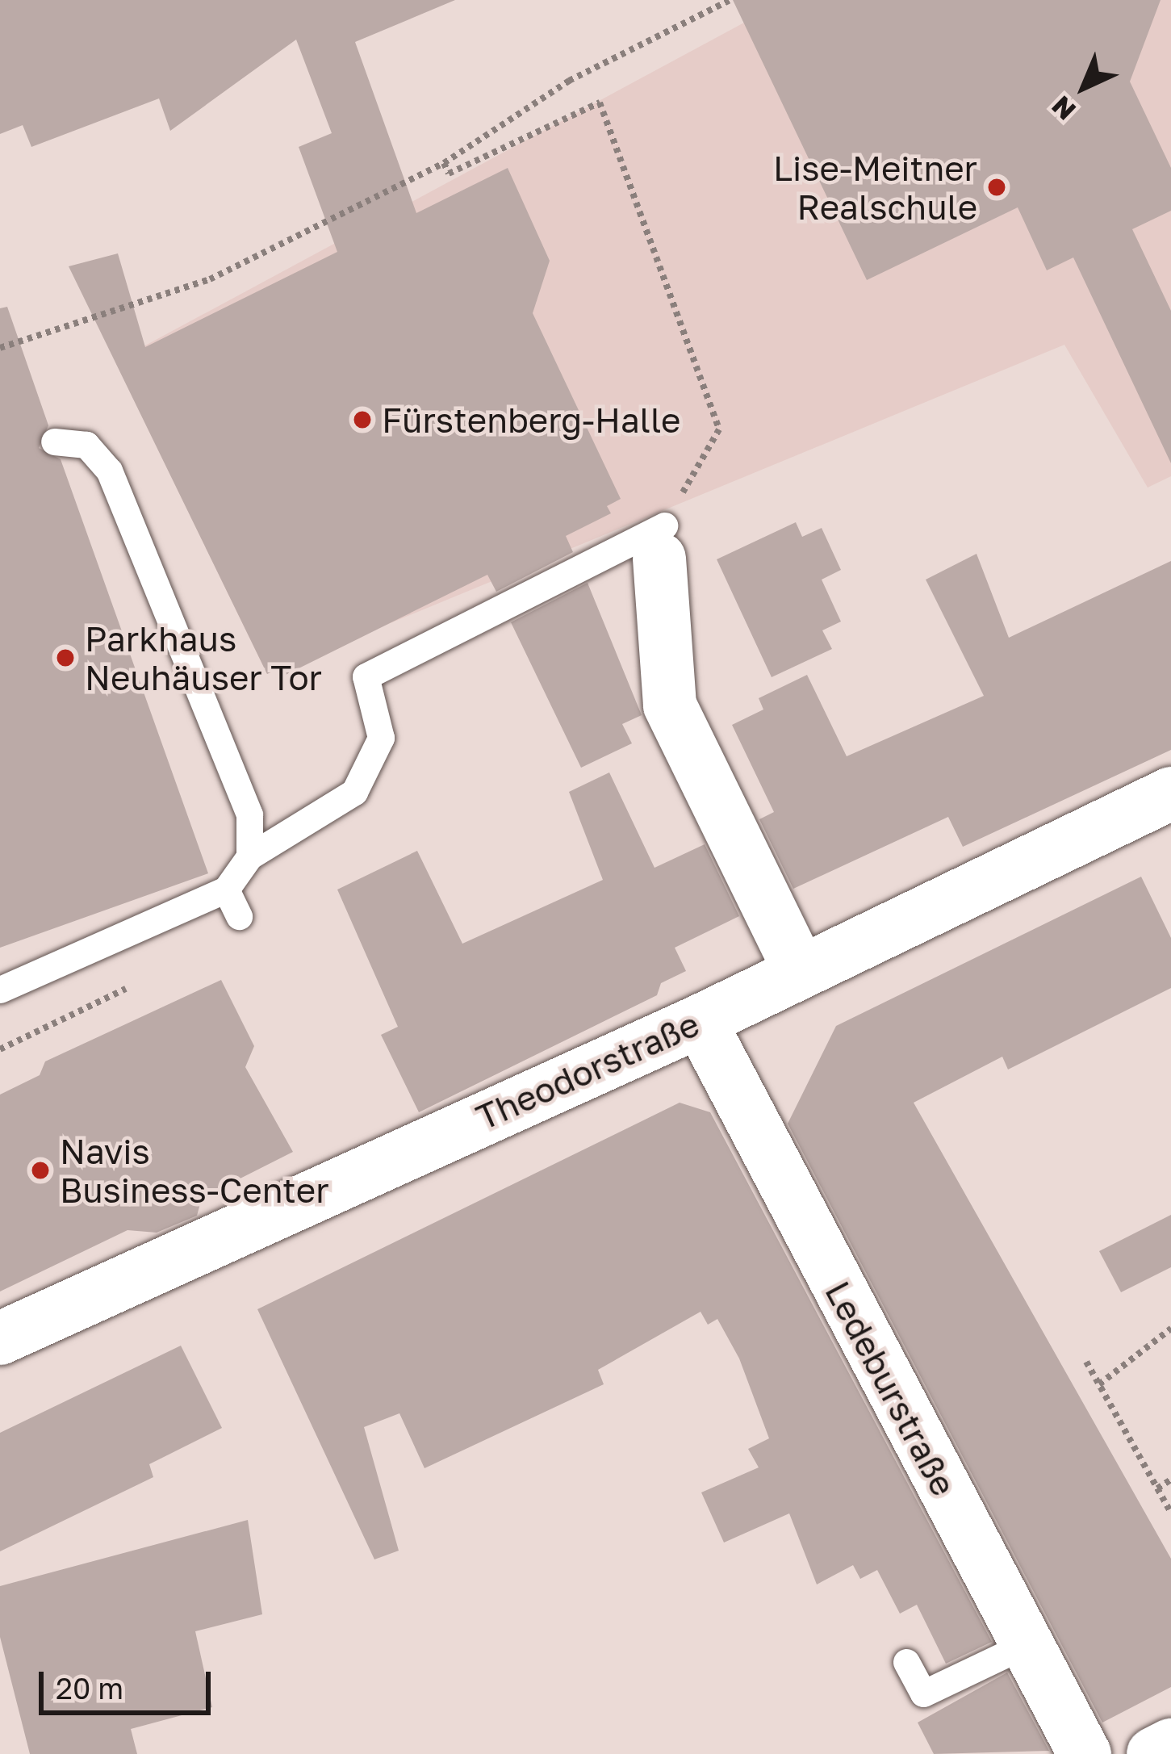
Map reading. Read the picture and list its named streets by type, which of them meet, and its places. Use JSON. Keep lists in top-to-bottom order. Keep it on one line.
{"streets":{"street":["Theodorstraße","Ledeburstraße"]},"crossings":[["Theodorstraße","Ledeburstraße"]],"places":["Lise-Meitner Realschule","Fürstenberg-Halle","Parkhaus Neuhäuser Tor","Navis Business-Center"],"scale_bar":"20 m","north":"bottom left"}
